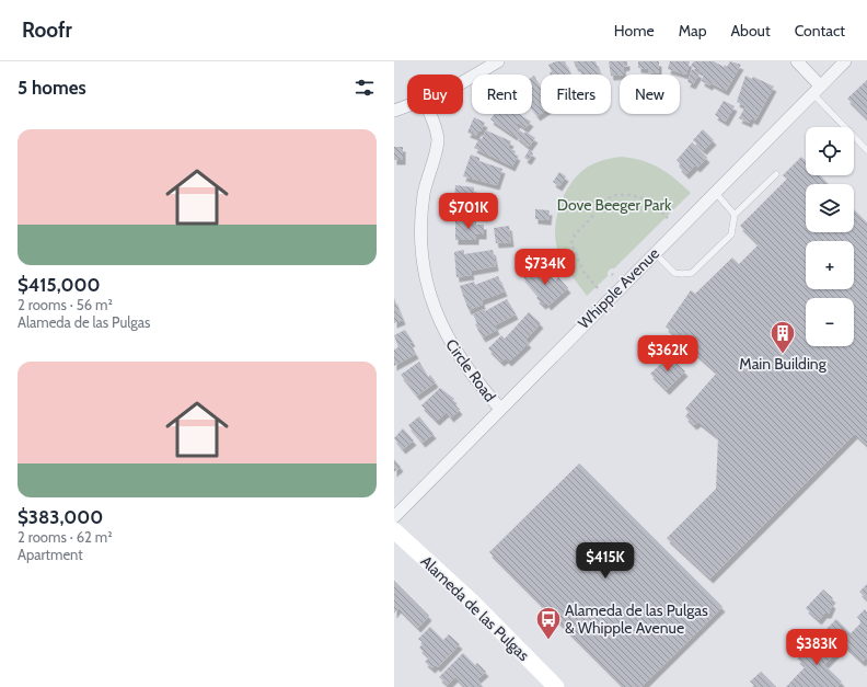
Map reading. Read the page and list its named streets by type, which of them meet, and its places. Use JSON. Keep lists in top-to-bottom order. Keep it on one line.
{"streets":{"main road":["Alameda de las Pulgas"],"street":["Whipple Avenue","Circle Road"]},"crossings":[["Whipple Avenue","Circle Road"]],"parks":["Dove Beeger Park"],"places":{"building":["Main Building"],"bus stop":["Alameda de las Pulgas & Whipple Avenue"]},"page":{"header":"Roofr","nav":["Home","Map","About","Contact"],"heading":"5 homes","chip":["Buy","Rent","Filters","New"],"list":[{"name":"$415,000","note":"2 rooms · 56 m² · Alameda de las Pulgas"},{"name":"$383,000","note":"2 rooms · 62 m² · Apartment"}],"map_buttons":["+","−"],"price":["$701K","$734K","$362K","$415K","$383K"]}}
